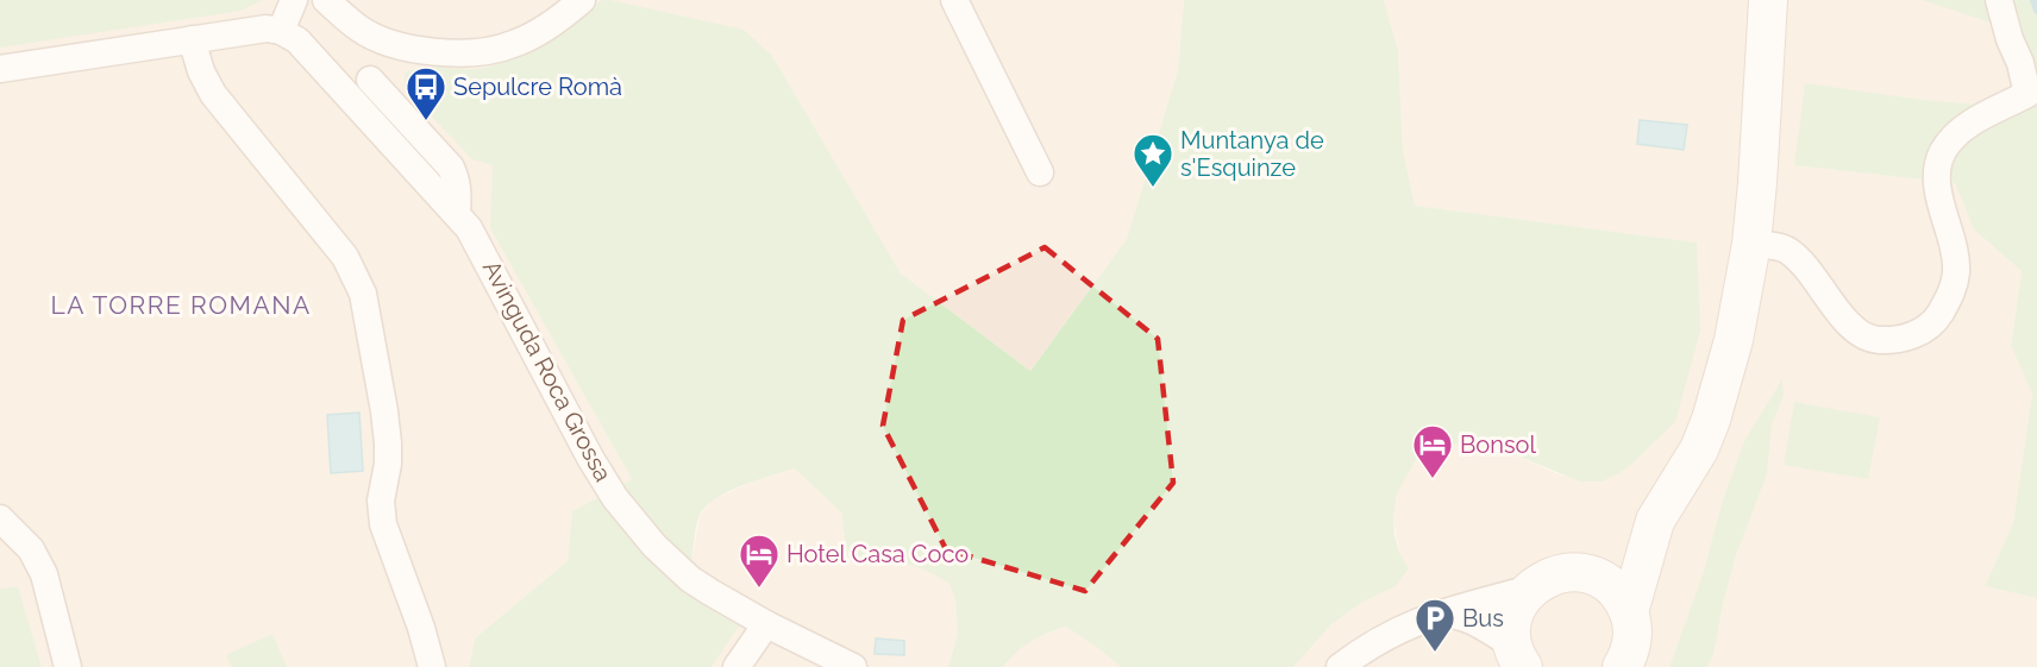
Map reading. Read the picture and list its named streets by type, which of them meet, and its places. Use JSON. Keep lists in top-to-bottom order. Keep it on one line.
{"streets":{"street":["Avinguda Roca Grossa"]},"districts":["LA TORRE ROMANA"],"places":{"bus stop":["Sepulcre Romà"],"place":["Muntanya de s'Esquinze"],"hotel":["Bonsol","Hotel Casa Coco"],"parking":["Bus"]}}
